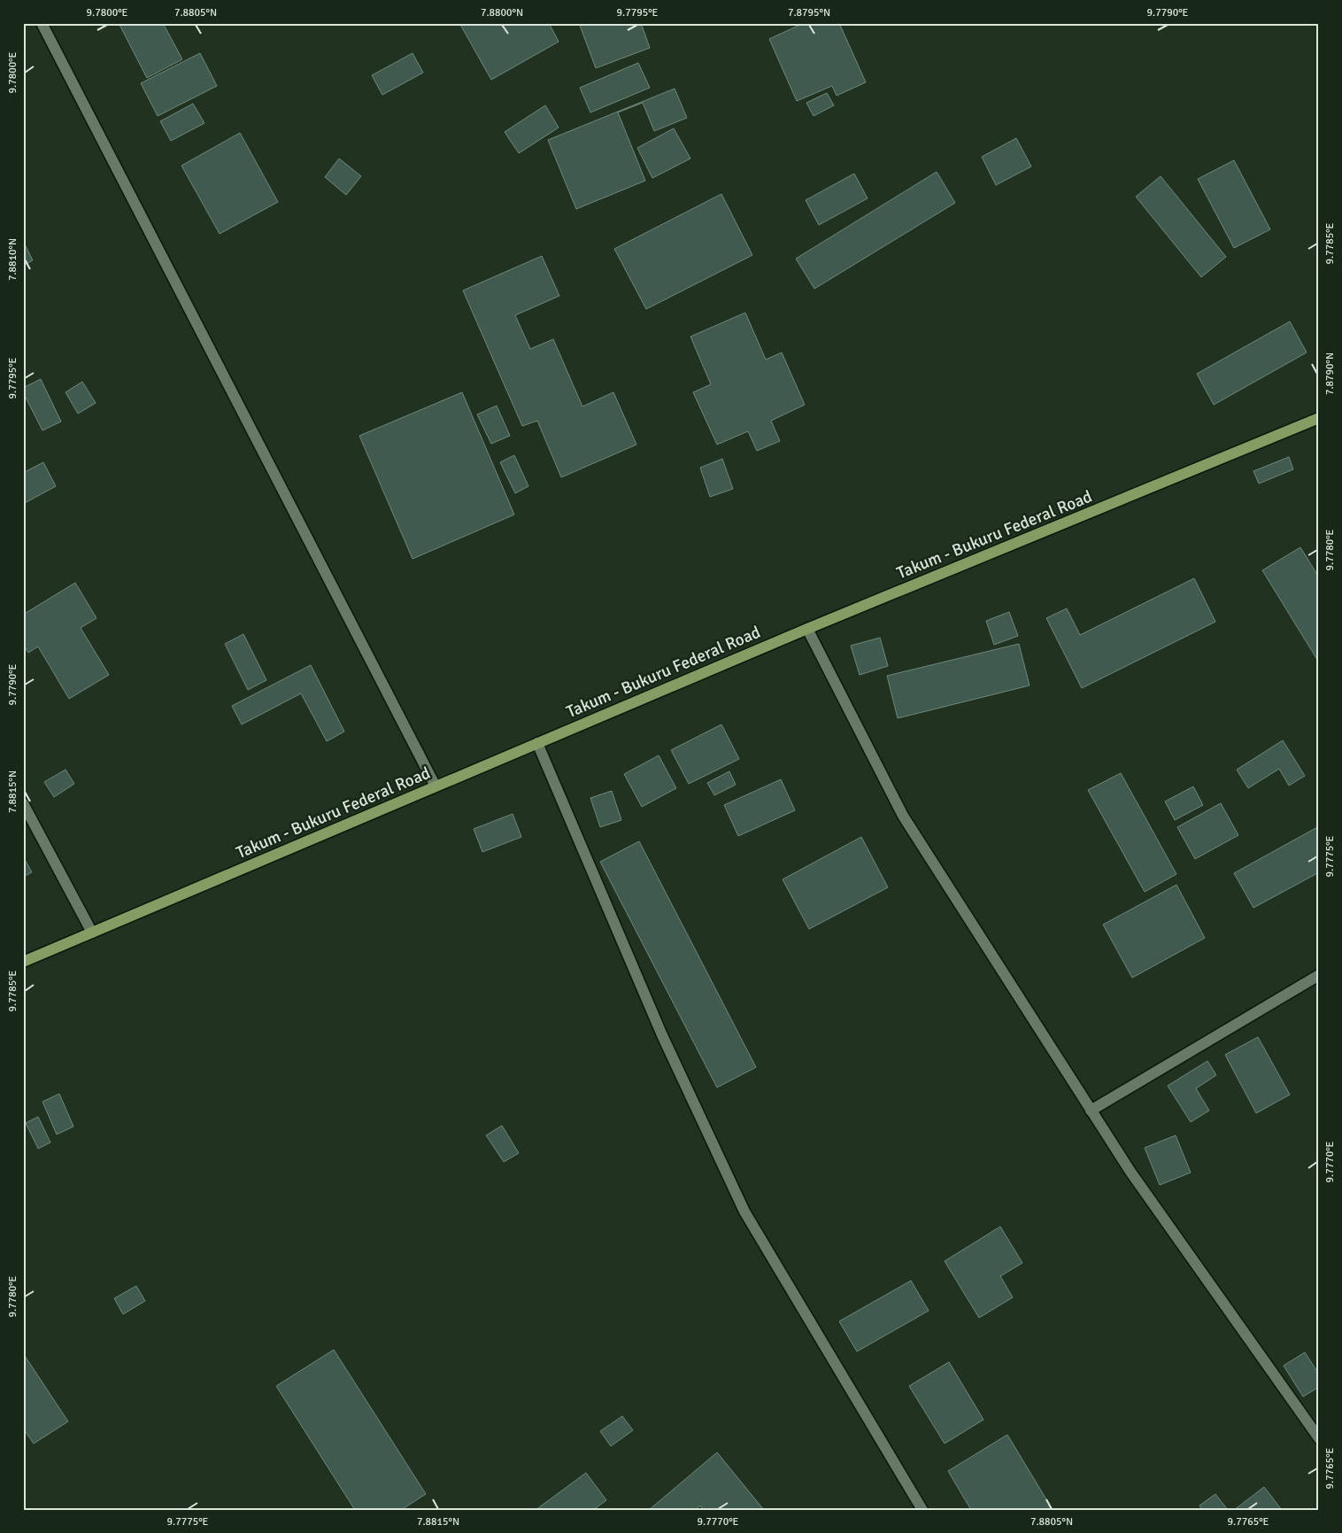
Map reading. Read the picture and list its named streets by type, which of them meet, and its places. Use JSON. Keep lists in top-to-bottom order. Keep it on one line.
{"streets":{"main road":["Takum - Bukuru Federal Road"]},"coordinates":["9.7800°E","7.8805°N","7.8800°N","9.7795°E","7.8795°N","9.7790°E","9.7785°E","7.8810°N","7.8790°N","9.7780°E","7.8815°N","9.7775°E","9.7770°E","9.7765°E"]}
